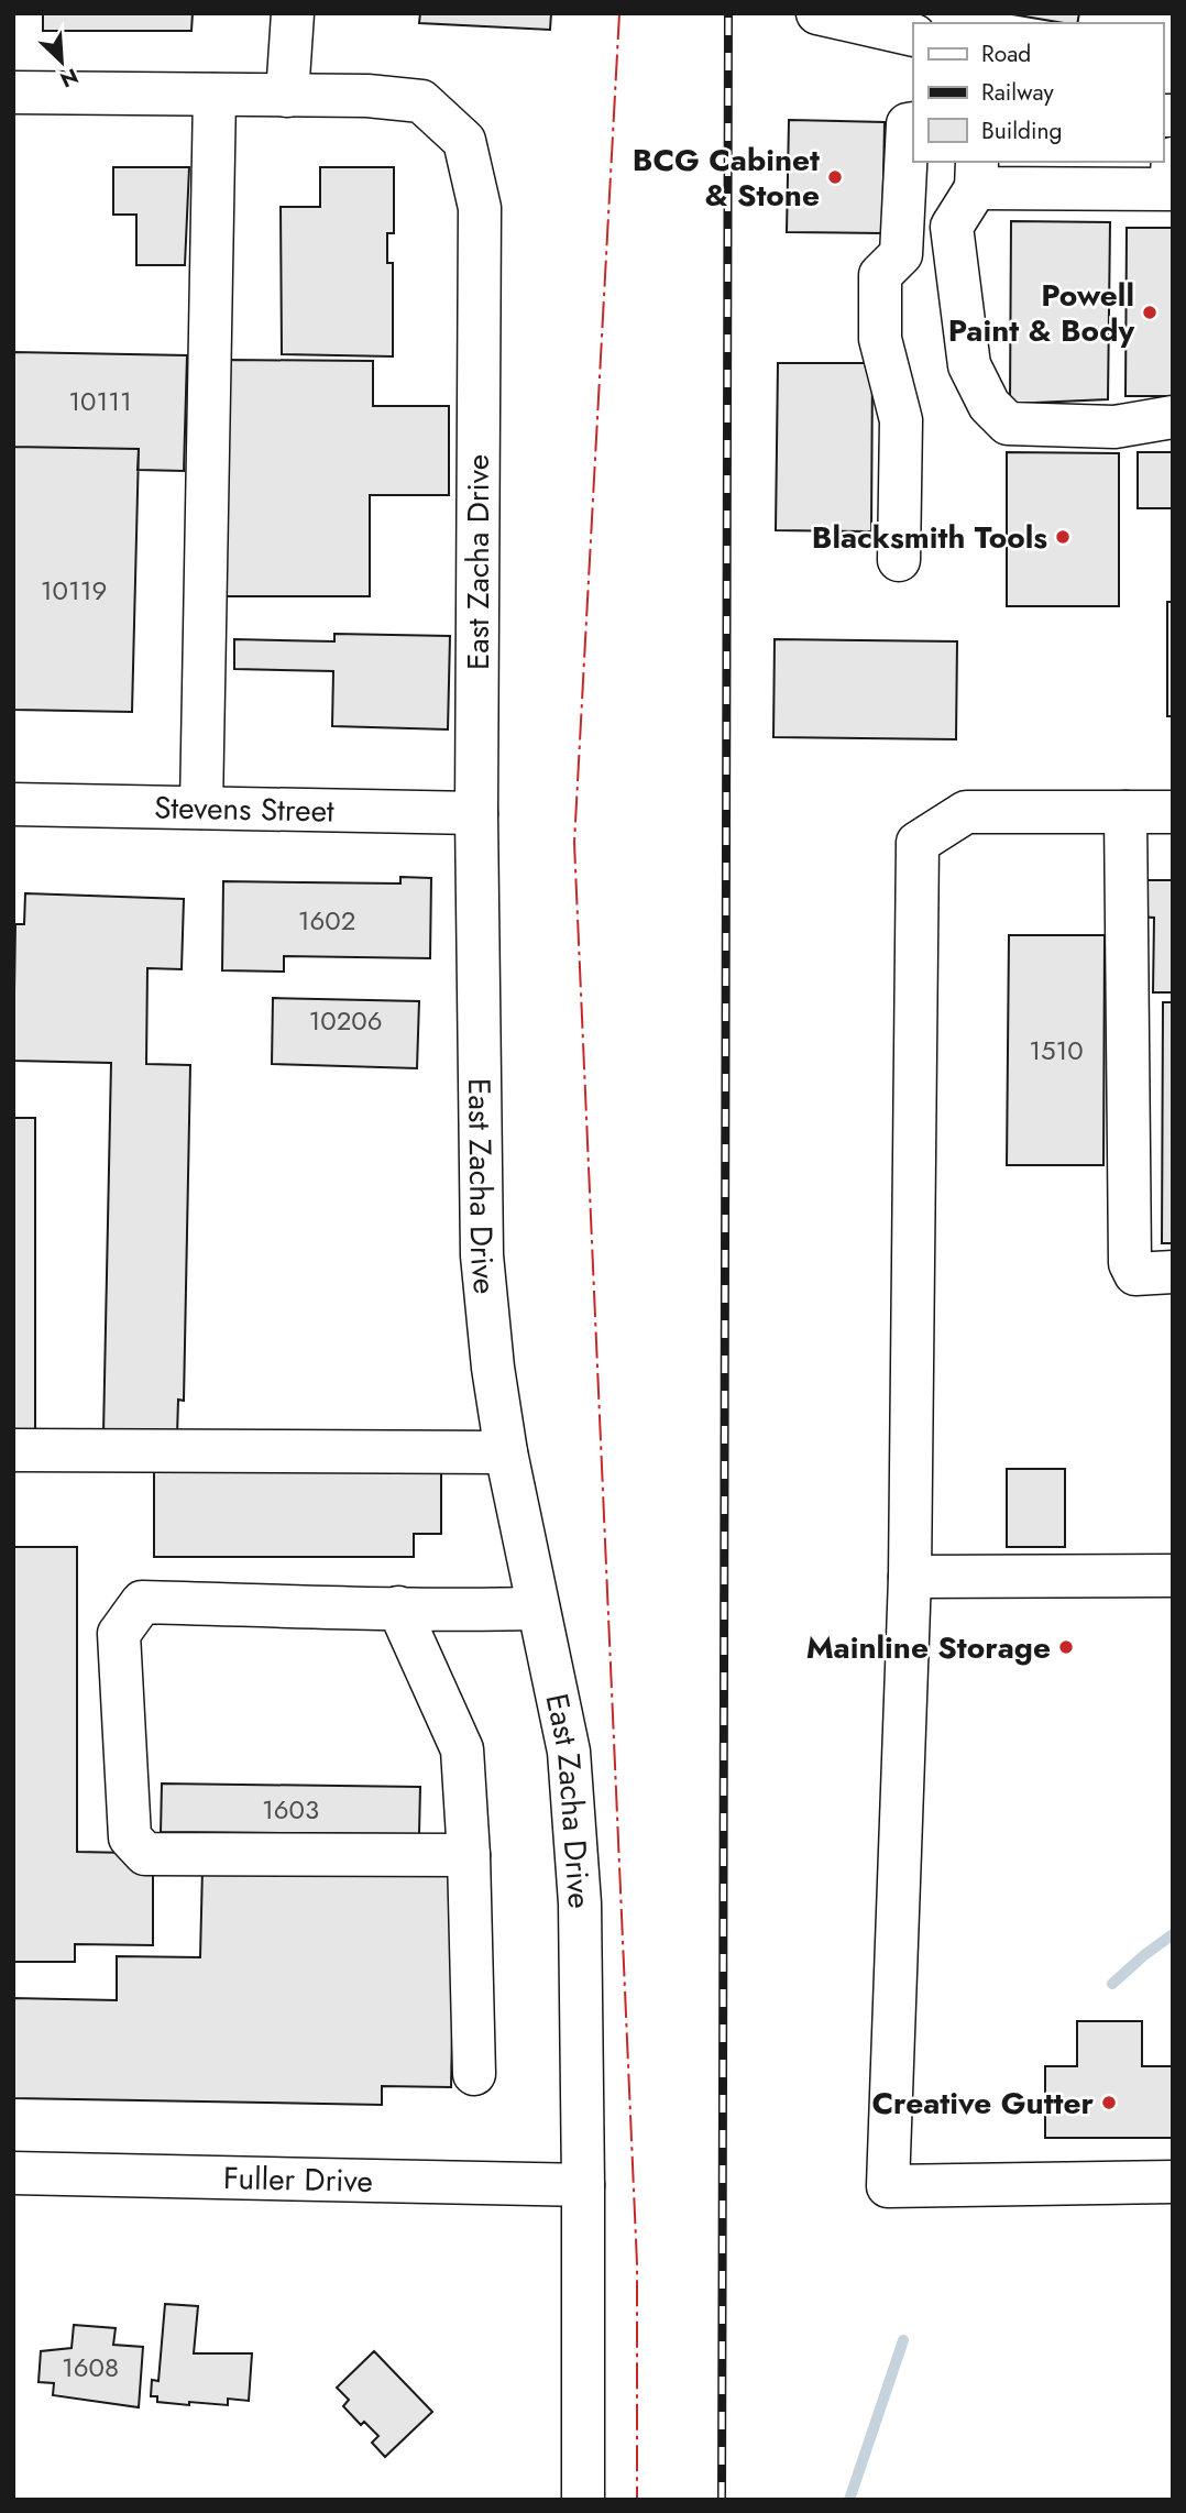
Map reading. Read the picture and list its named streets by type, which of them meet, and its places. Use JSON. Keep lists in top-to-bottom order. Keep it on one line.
{"streets":{"street":["East Zacha Drive","Stevens Street","Fuller Drive"]},"crossings":[["East Zacha Drive","Stevens Street"],["East Zacha Drive","Fuller Drive"]],"places":["BCG Cabinet & Stone","Powell Paint & Body","Blacksmith Tools","Mainline Storage","Creative Gutter"],"house_numbers":["10111","10119","1602","10206","1510","1603","1608"],"legend":["Road","Railway","Building"],"north":"bottom right"}
